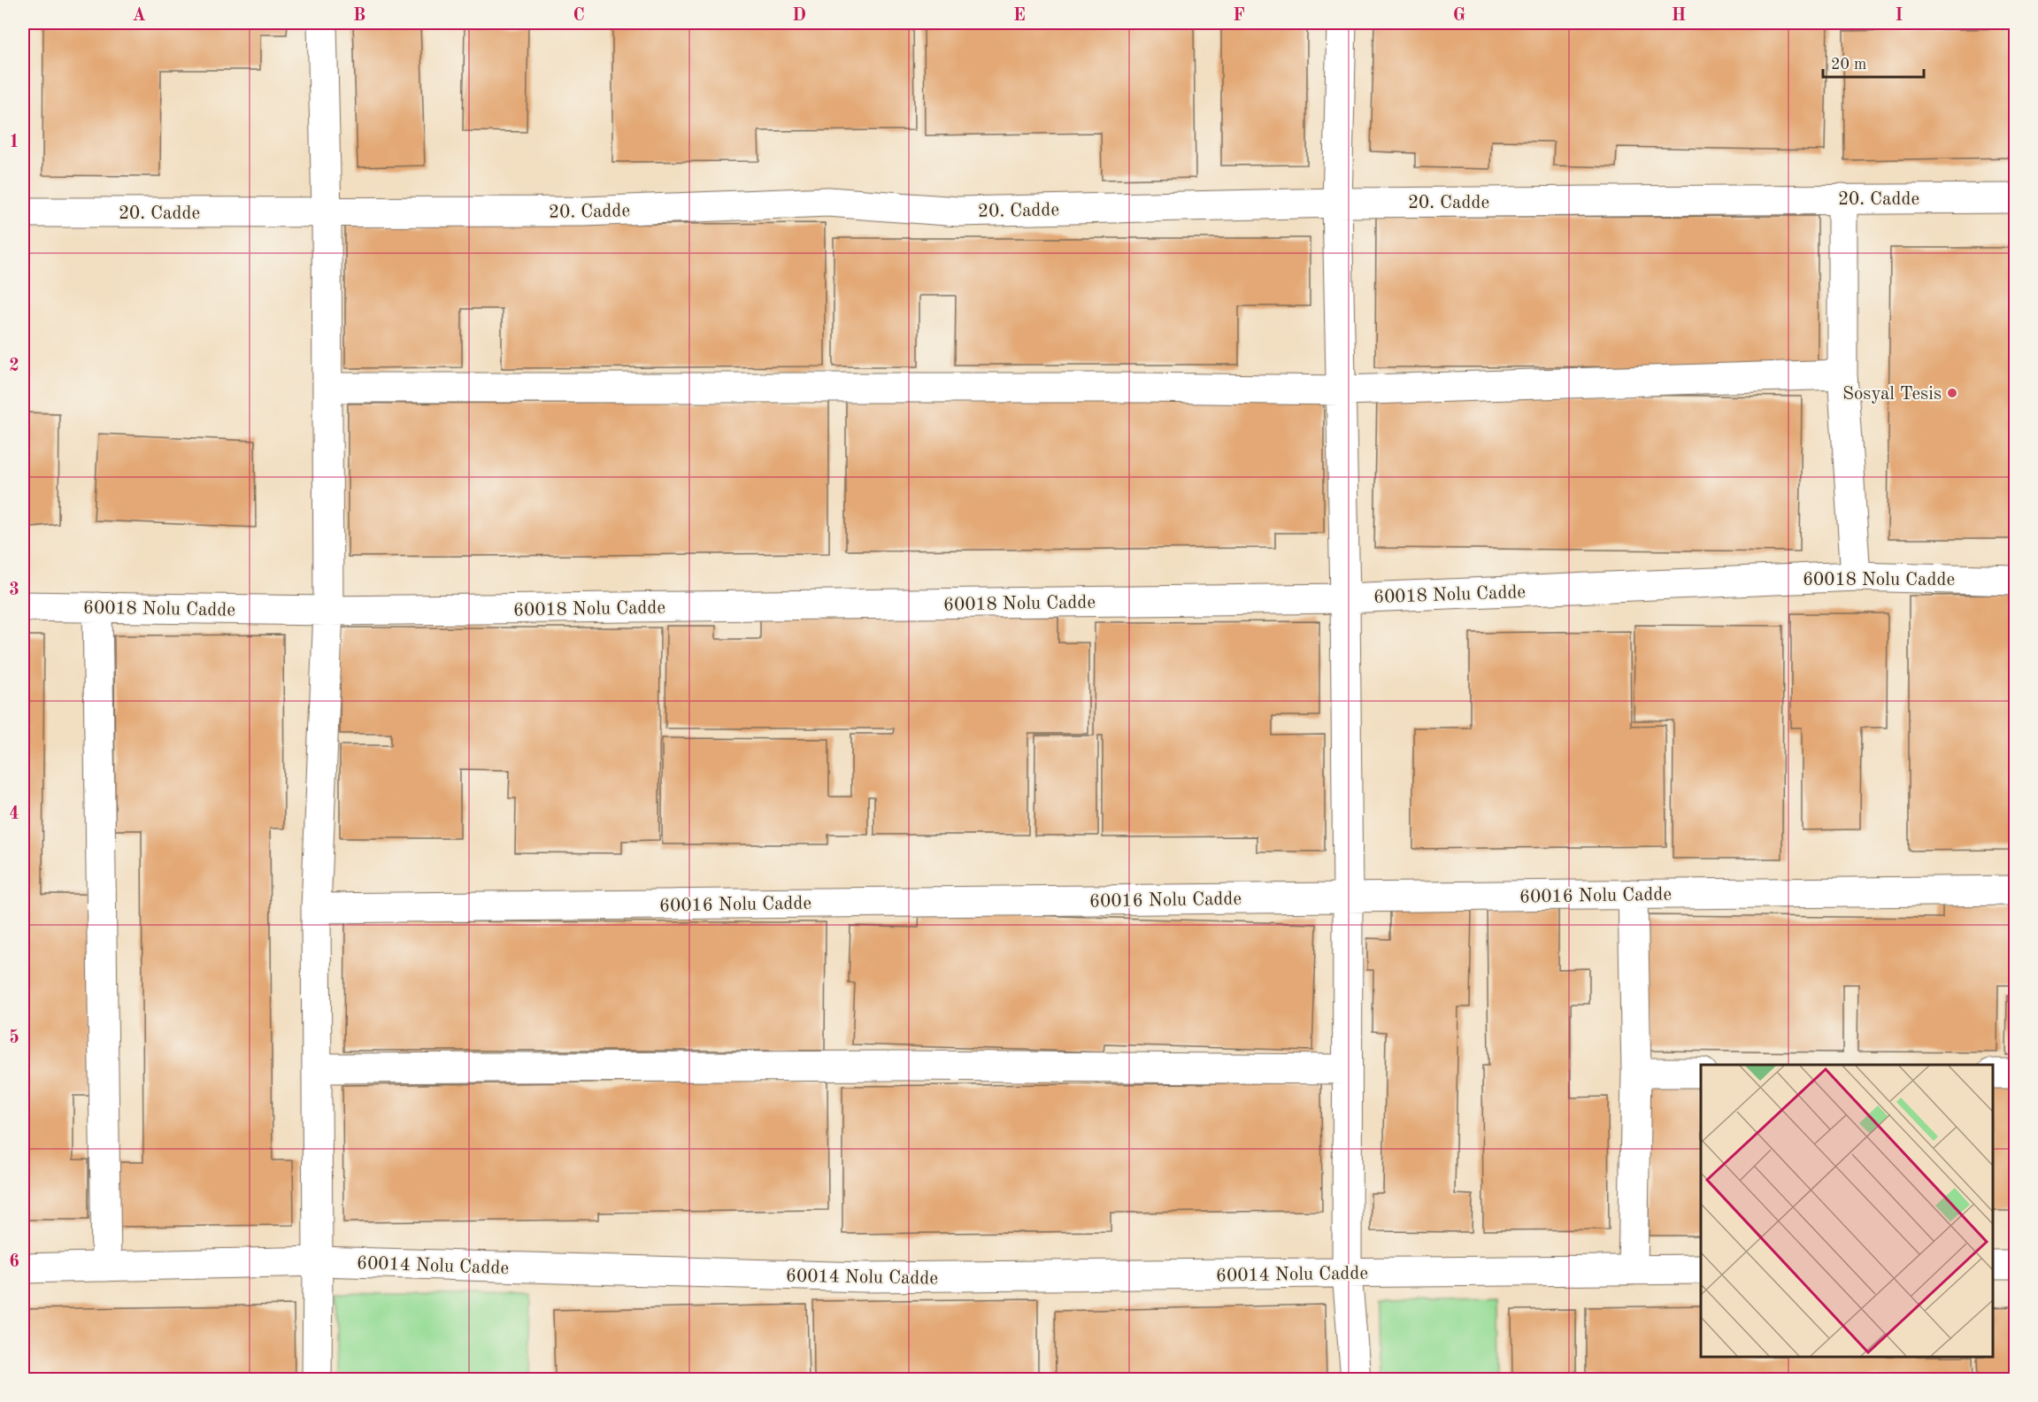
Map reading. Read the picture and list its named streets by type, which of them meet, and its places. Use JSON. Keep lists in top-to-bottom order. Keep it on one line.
{"streets":{"street":["20. Cadde","60018 Nolu Cadde","60016 Nolu Cadde","60014 Nolu Cadde"]},"places":["Sosyal Tesis"],"scale_bar":"20 m","grid":{"columns":["A","B","C","D","E","F","G","H","I"],"rows":["1","2","3","4","5","6"]}}
